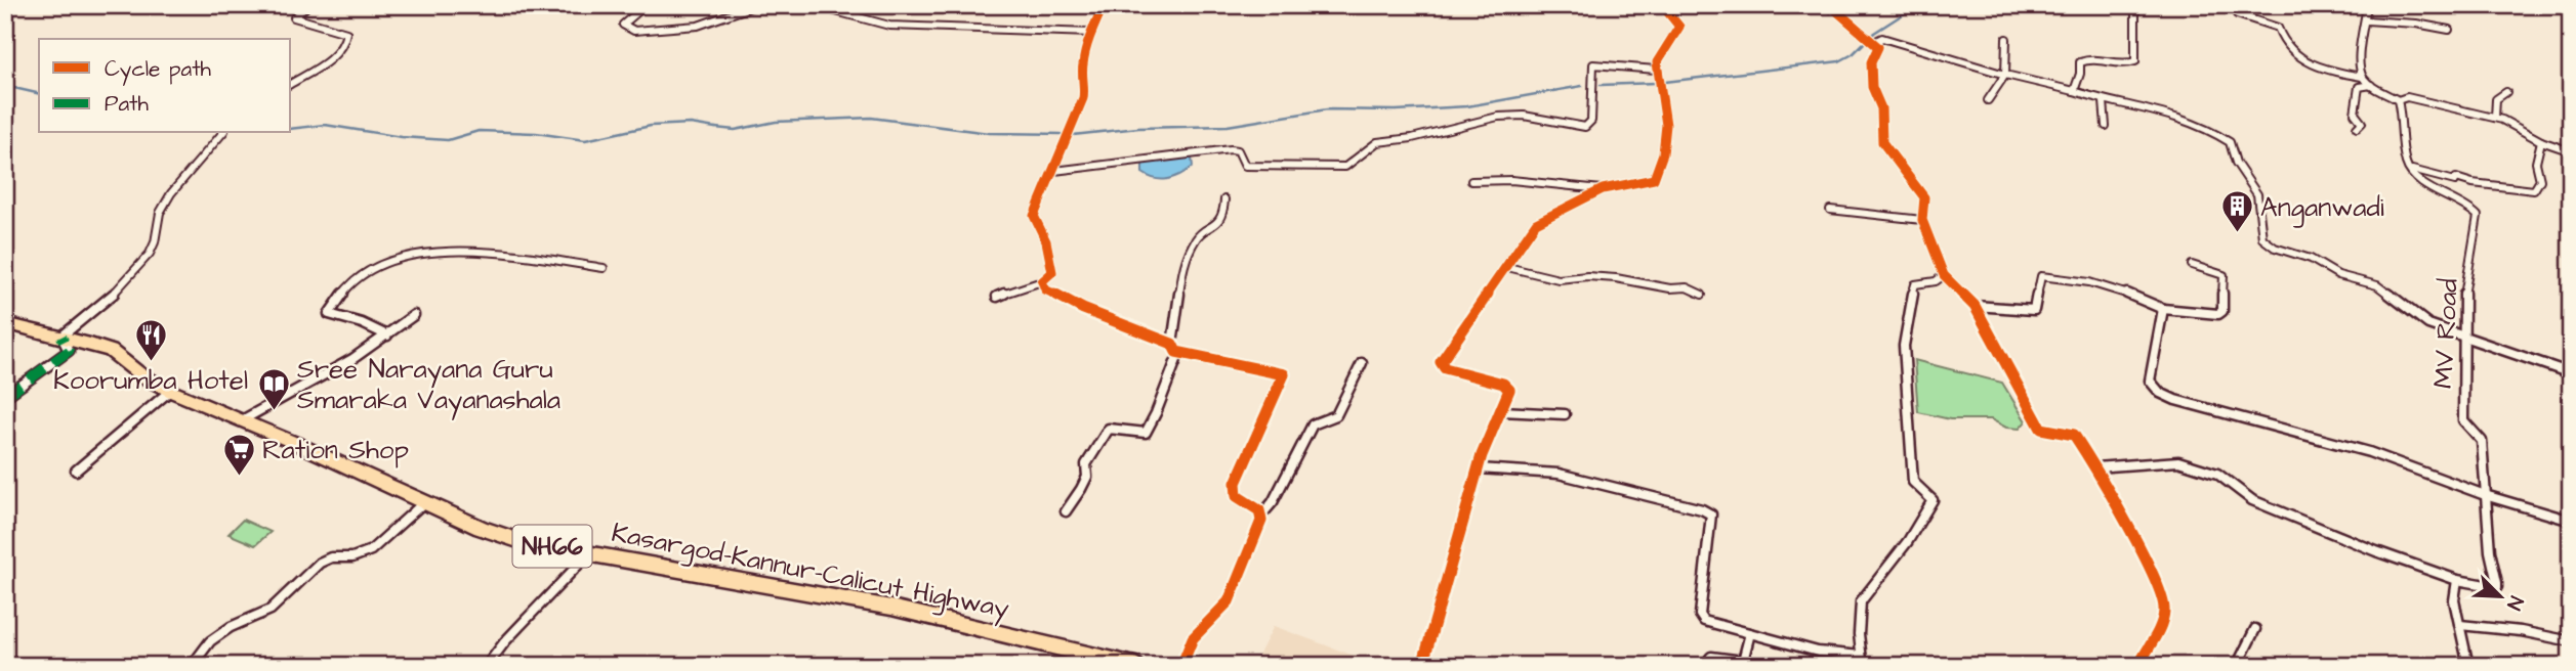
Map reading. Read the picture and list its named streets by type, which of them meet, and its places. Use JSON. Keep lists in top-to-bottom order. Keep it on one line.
{"streets":{"highway":["NH66","Kasargod-Kannur-Calicut Highway"],"street":["MV Road"]},"places":{"building":["Anganwadi"],"restaurant":["Koorumba Hotel"],"library":["Sree Narayana Guru Smaraka Vayanashala"],"supermarket":["Ration Shop"]},"legend":["Cycle path","Path"],"north":"bottom right"}
